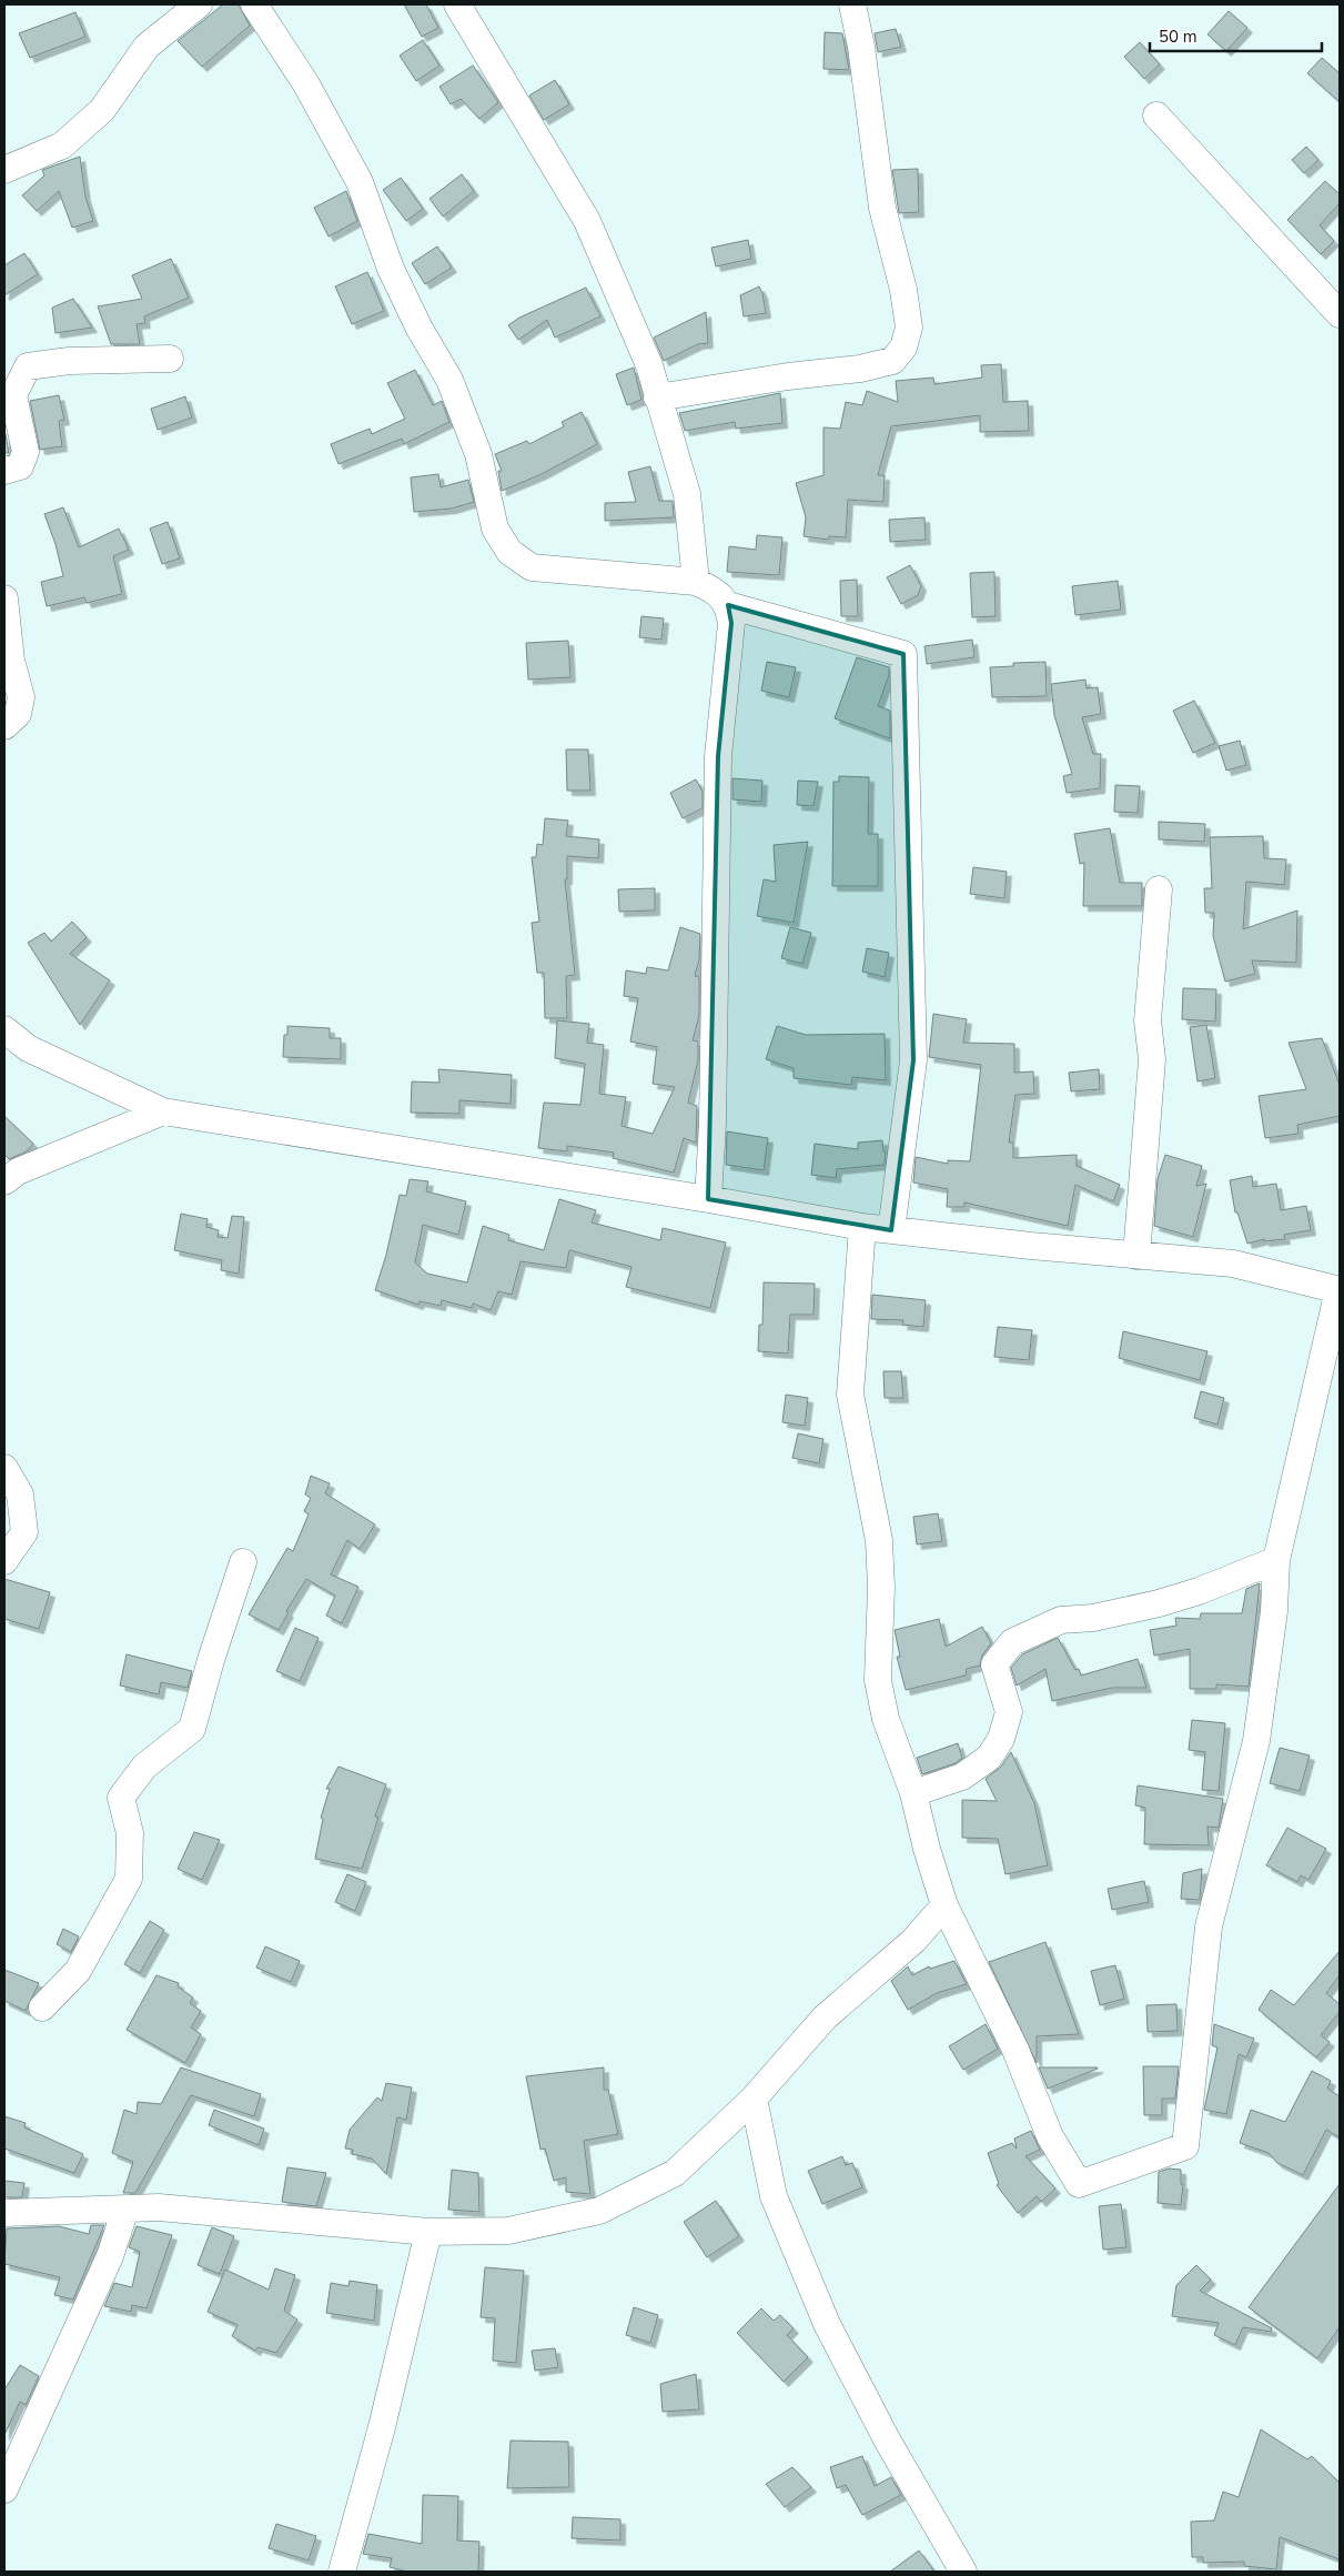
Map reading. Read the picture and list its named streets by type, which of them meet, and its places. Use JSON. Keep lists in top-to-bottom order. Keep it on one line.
{"scale_bar":"50 m"}
